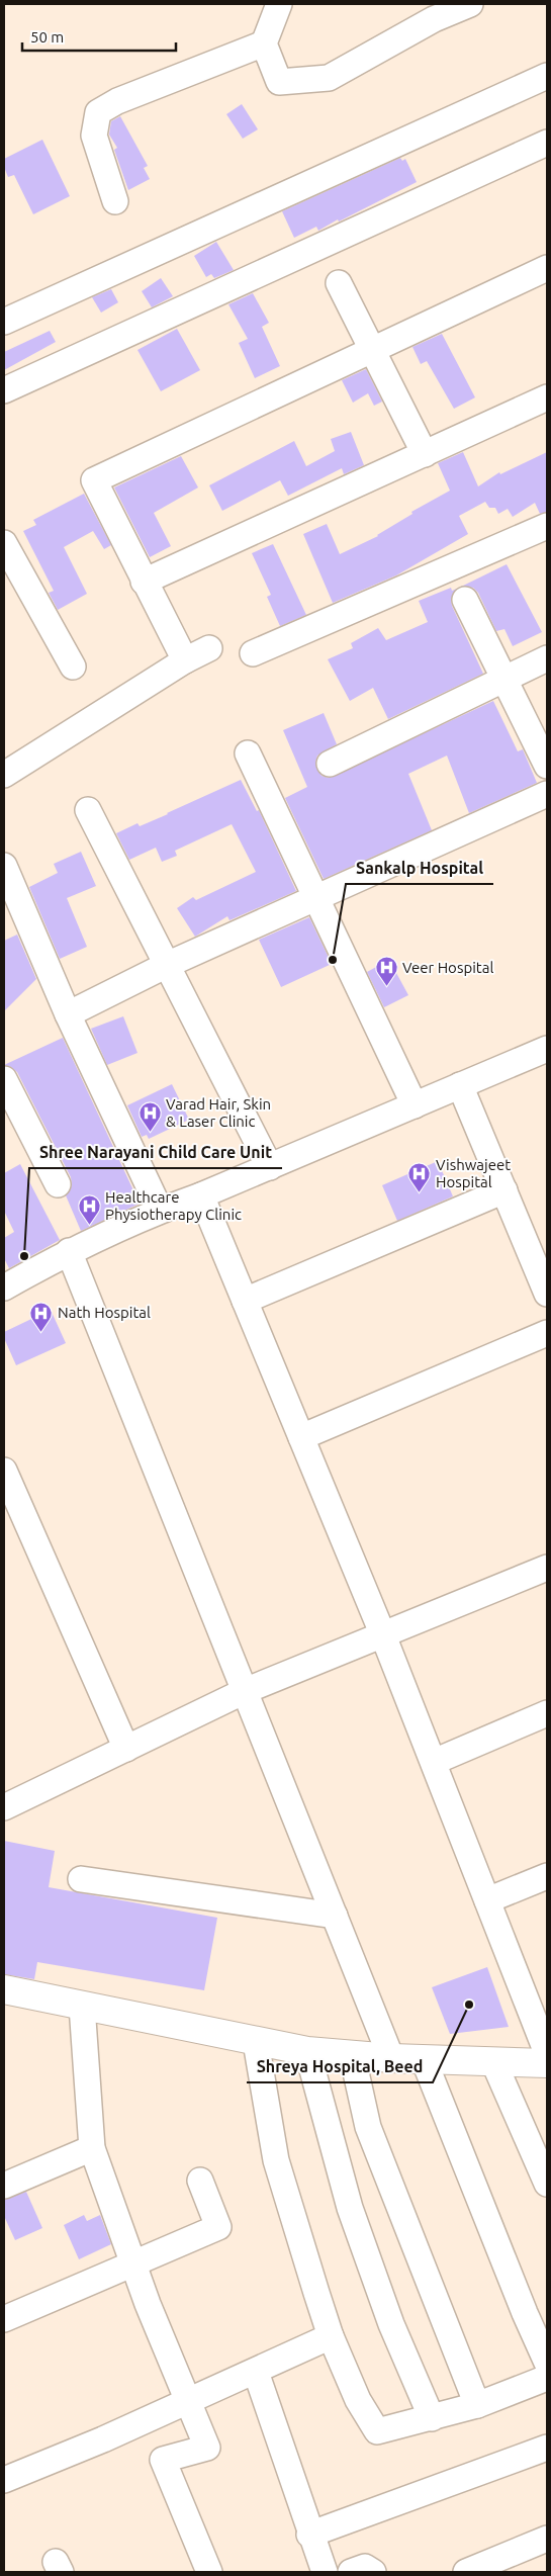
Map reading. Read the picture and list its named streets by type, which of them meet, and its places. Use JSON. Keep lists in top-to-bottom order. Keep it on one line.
{"places":{"other":["Sankalp Hospital","Shree Narayani Child Care Unit","Shreya Hospital, Beed"],"hospital":["Veer Hospital","Varad Hair, Skin & Laser Clinic","Vishwajeet Hospital","Healthcare Physiotherapy Clinic","Nath Hospital"]},"scale_bar":"50 m"}
